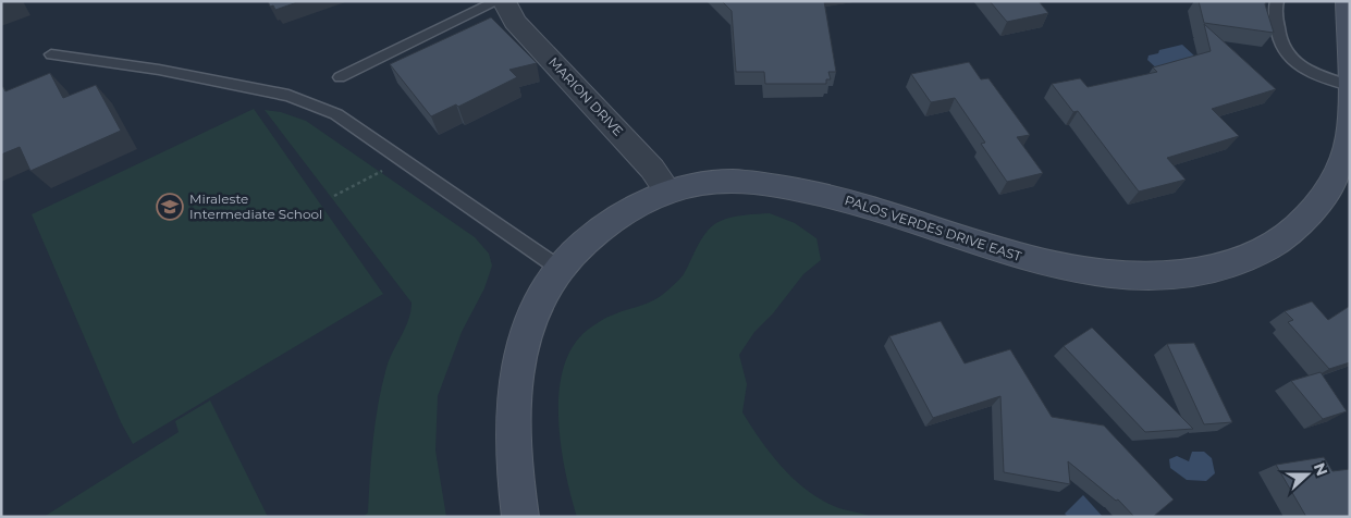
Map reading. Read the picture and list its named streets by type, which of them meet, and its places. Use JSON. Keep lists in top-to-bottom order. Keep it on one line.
{"streets":{"main road":["PALOS VERDES DRIVE EAST"],"street":["MARION DRIVE"]},"crossings":[["MARION DRIVE","PALOS VERDES DRIVE EAST"]],"places":{"school or university":["Miraleste Intermediate School"]},"north":"right"}
